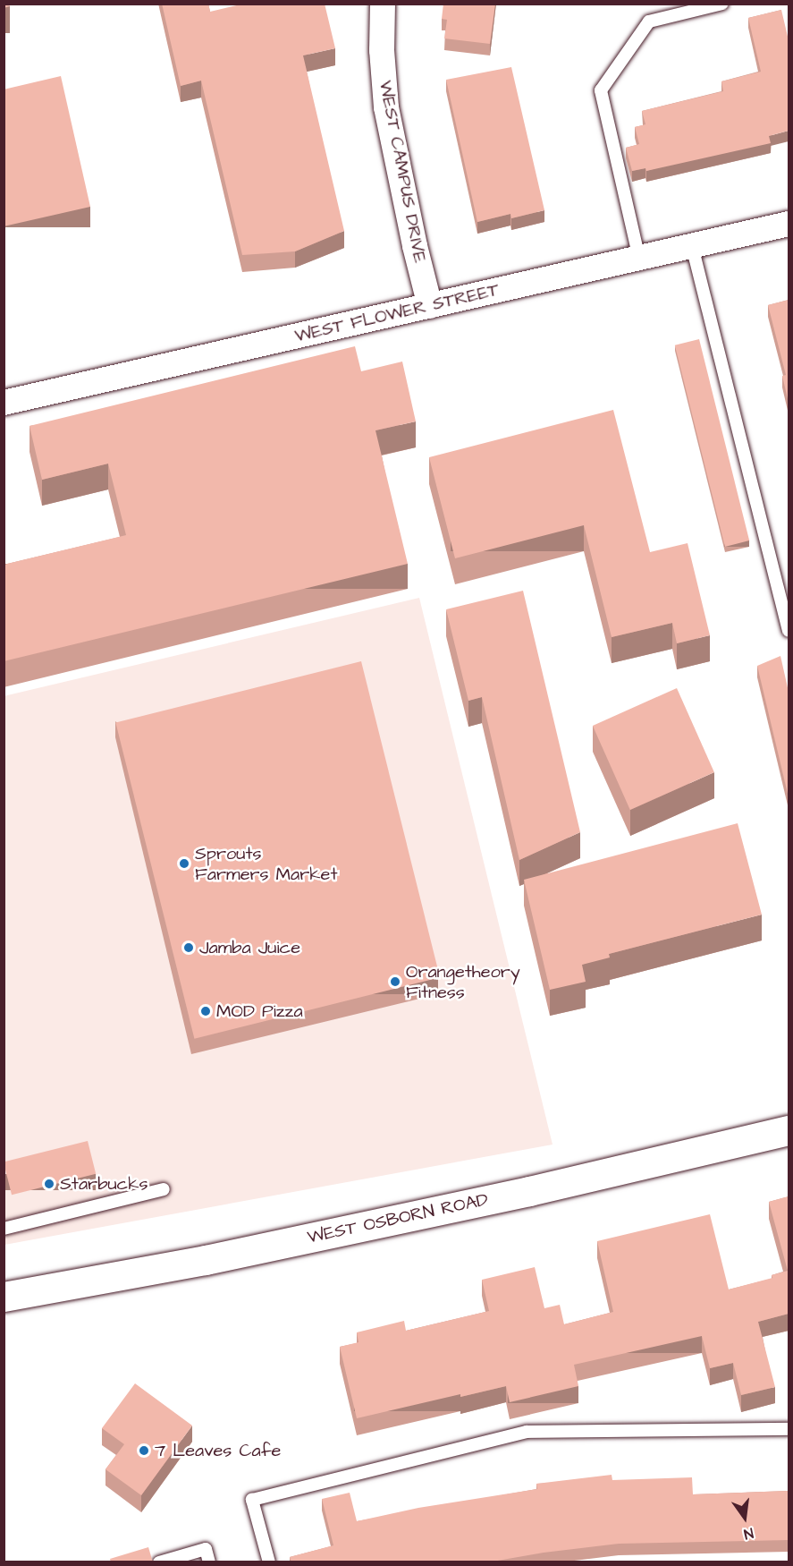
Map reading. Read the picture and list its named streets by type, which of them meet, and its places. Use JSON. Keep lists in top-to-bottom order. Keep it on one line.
{"streets":{"street":["WEST CAMPUS DRIVE","WEST FLOWER STREET","WEST OSBORN ROAD"]},"crossings":[["WEST CAMPUS DRIVE","WEST FLOWER STREET"]],"places":["Sprouts Farmers Market","Jamba Juice","Orangetheory Fitness","MOD Pizza","Starbucks","7 Leaves Cafe"],"north":"bottom"}
